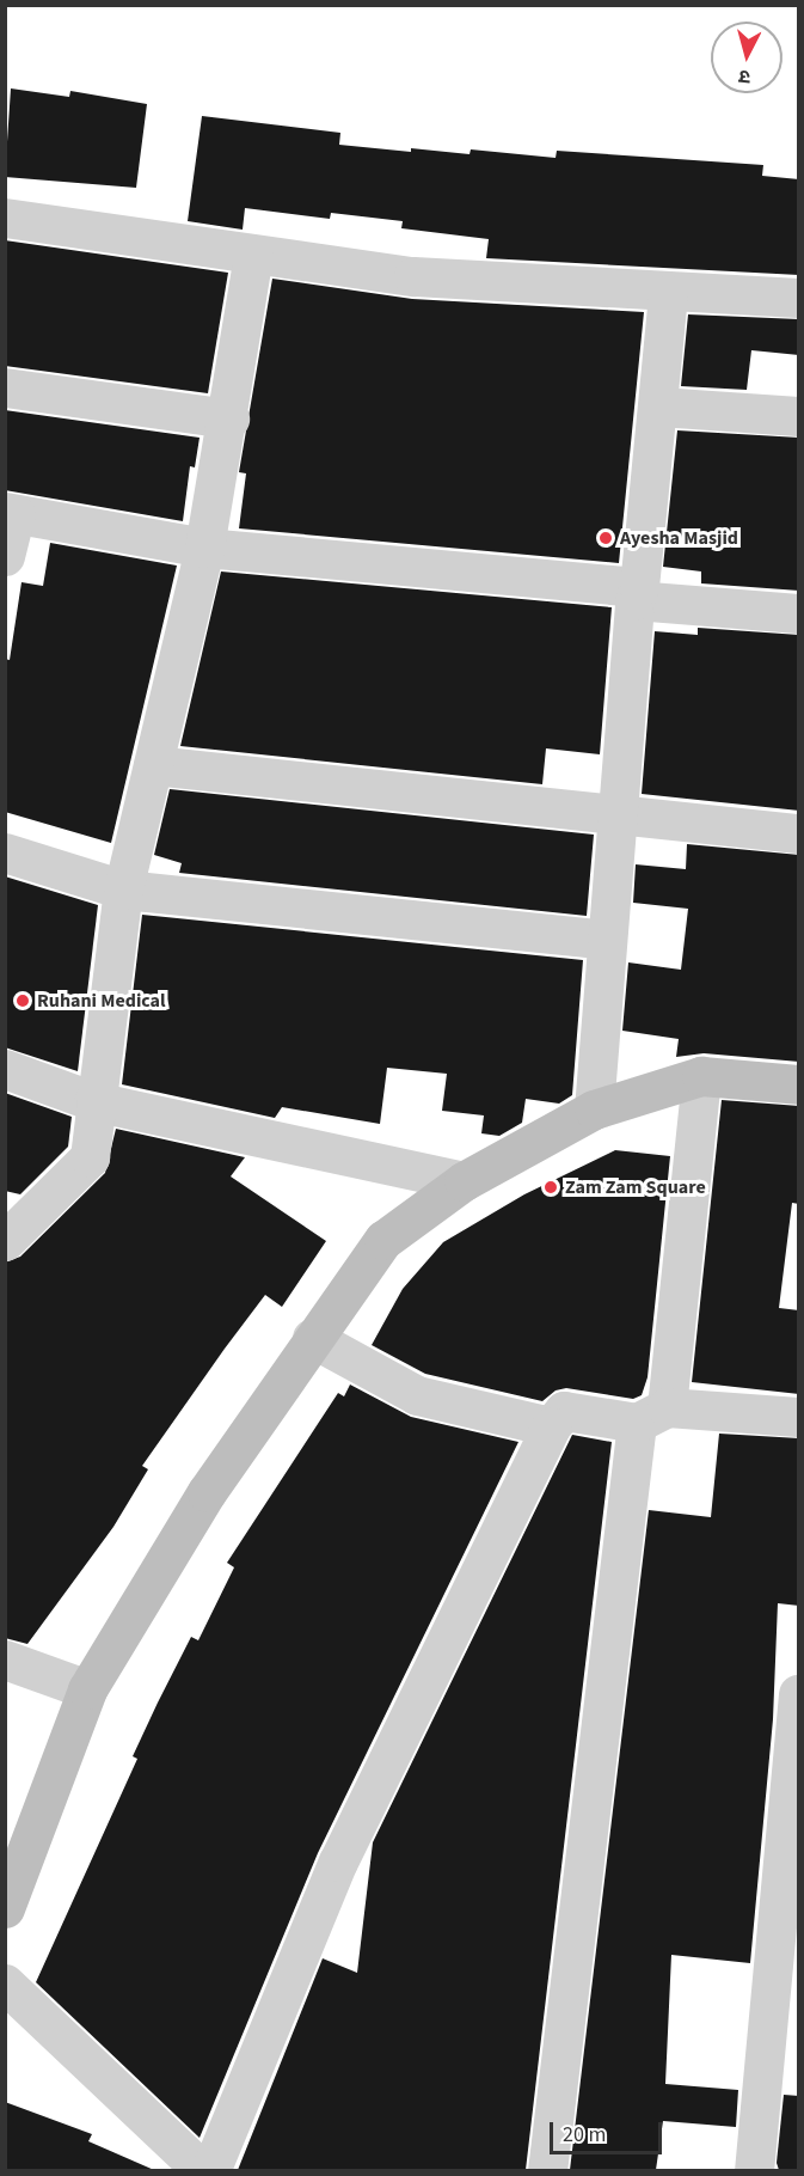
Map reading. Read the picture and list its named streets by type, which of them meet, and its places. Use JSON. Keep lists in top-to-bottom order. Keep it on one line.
{"places":["Ayesha Masjid","Ruhani Medical","Zam Zam Square"],"scale_bar":"20 m","north":"bottom"}
